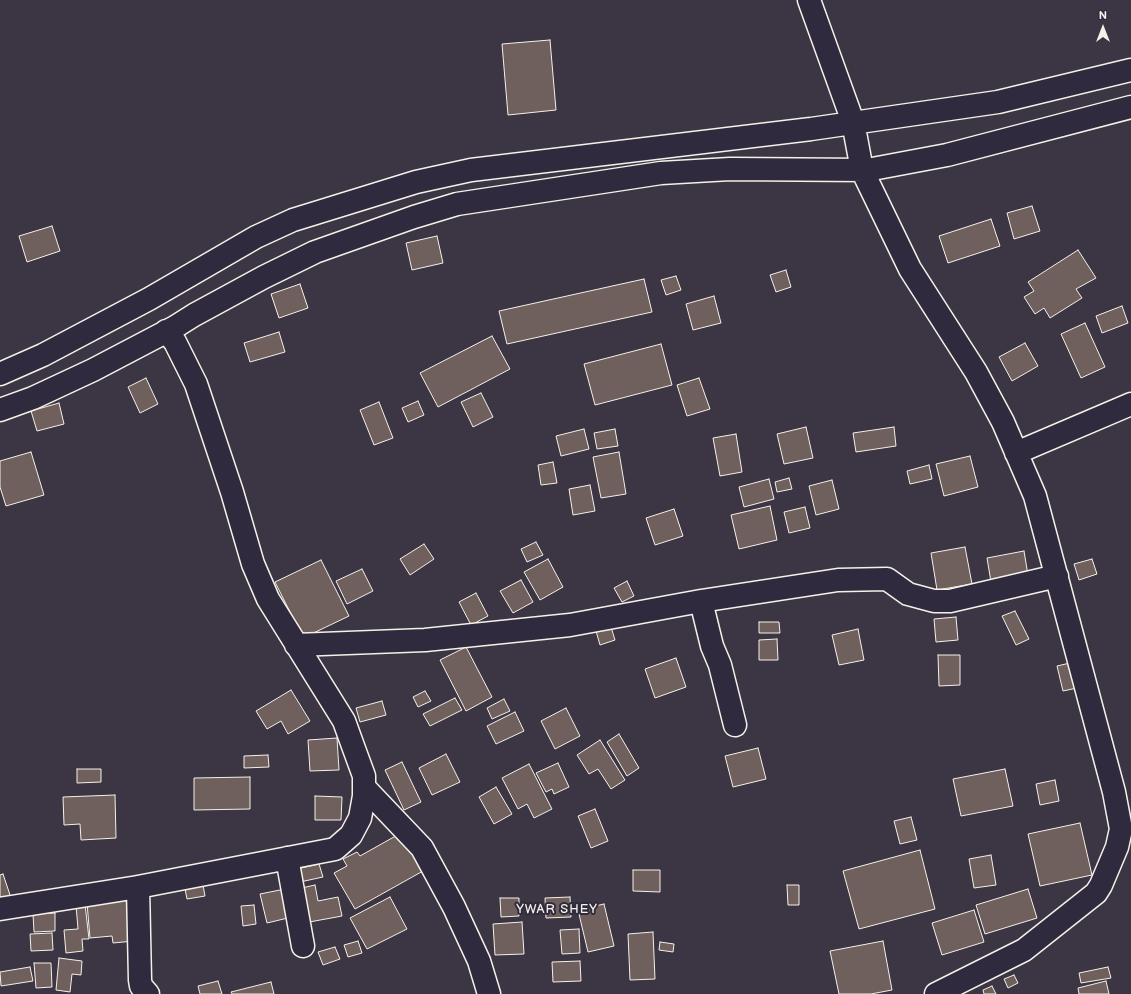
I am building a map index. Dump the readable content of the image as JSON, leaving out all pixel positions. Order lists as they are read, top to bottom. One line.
{"districts":["YWAR SHEY"],"north":"top"}
